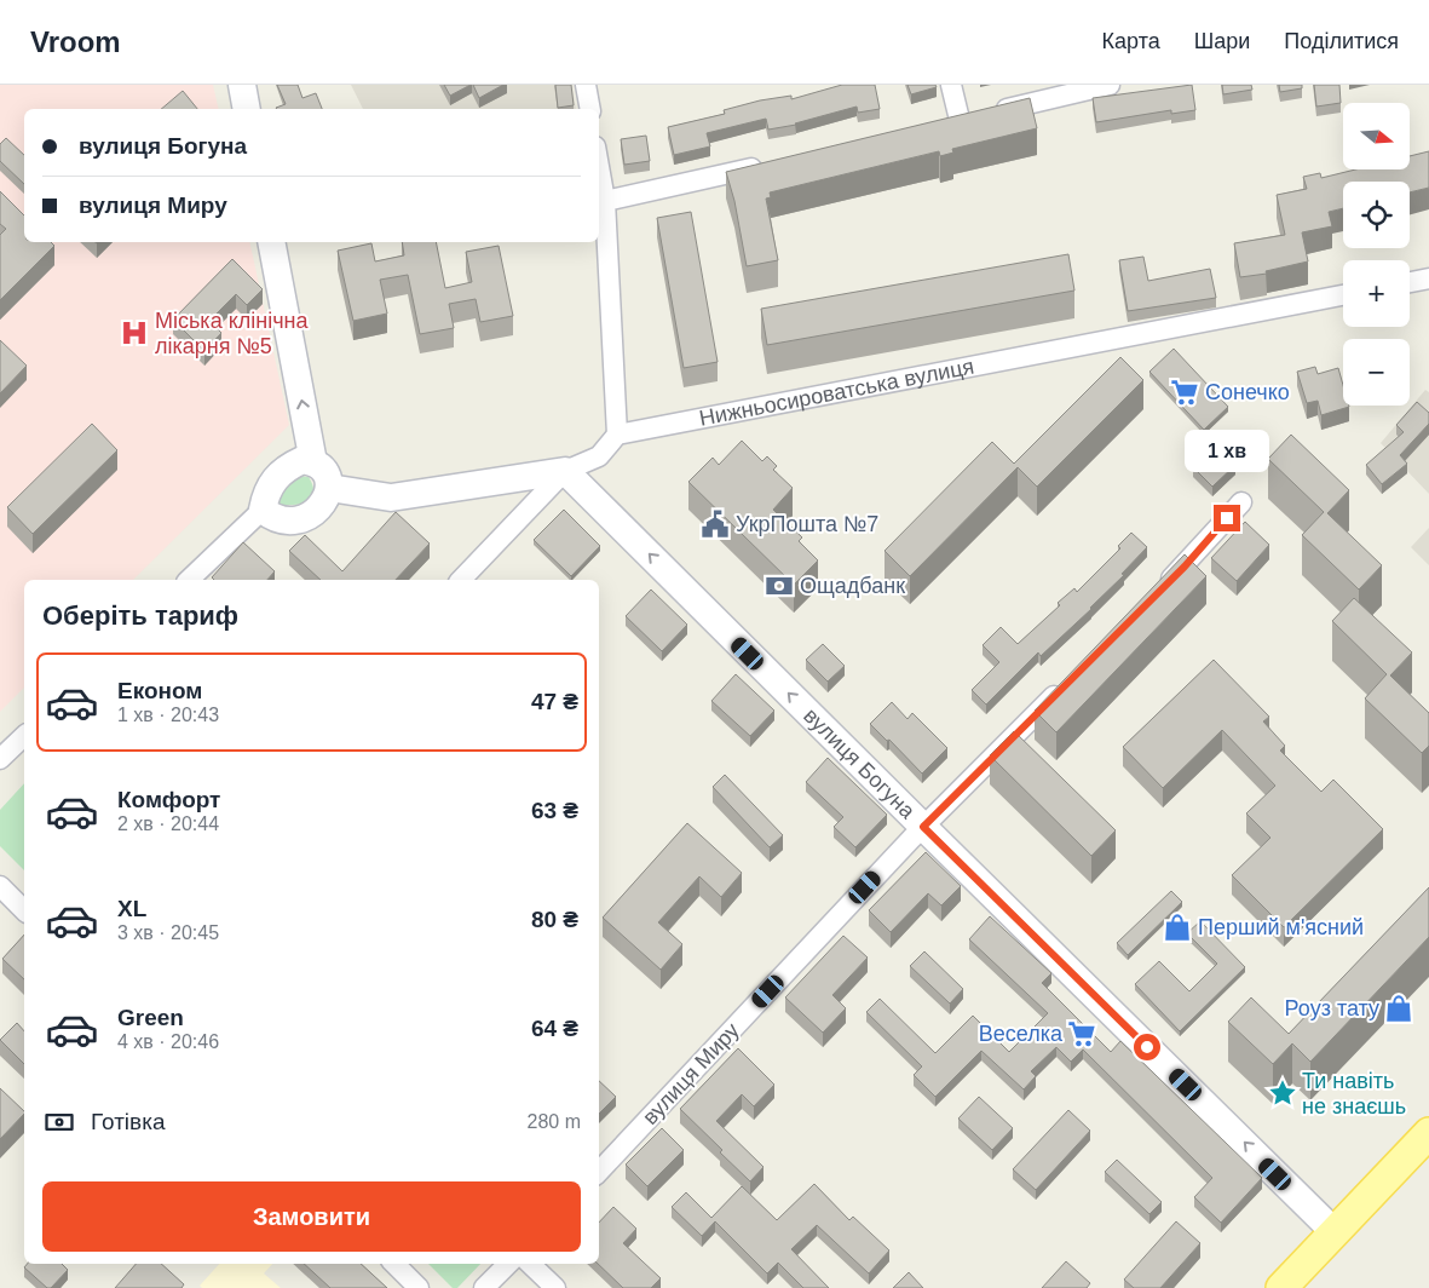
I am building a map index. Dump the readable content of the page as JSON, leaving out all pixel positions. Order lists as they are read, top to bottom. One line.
{"streets":{"main road":["вулиця Богуна"],"street":["Нижньосироватська вулиця","вулиця Миру"]},"crossings":[["вулиця Богуна","вулиця Миру"]],"one_way":["вулиця Богуна"],"places":{"hospital":["Міська клінічна лікарня №5"],"supermarket":["Сонечко","Веселка"],"public building":["УкрПошта №7"],"bank":["Ощадбанк"],"shop":["Перший м'ясний","Роуз тату"],"place":["Ти навіть не знаєшь"]},"north":"right","page":{"header":"Vroom","nav":["Карта","Шари","Поділитися"],"map_buttons":["+","−"],"banner":["вулиця Богуна","вулиця Миру"],"bubble":"1 хв","heading":"Оберіть тариф","list":[{"name":"Економ","note":"1 хв · 20:43","value":"47 ₴"},{"name":"Комфорт","note":"2 хв · 20:44","value":"63 ₴"},{"name":"XL","note":"3 хв · 20:45","value":"80 ₴"},{"name":"Green","note":"4 хв · 20:46","value":"64 ₴"}],"pay":["Готівка","280 m"],"buttons":"Замовити"}}
